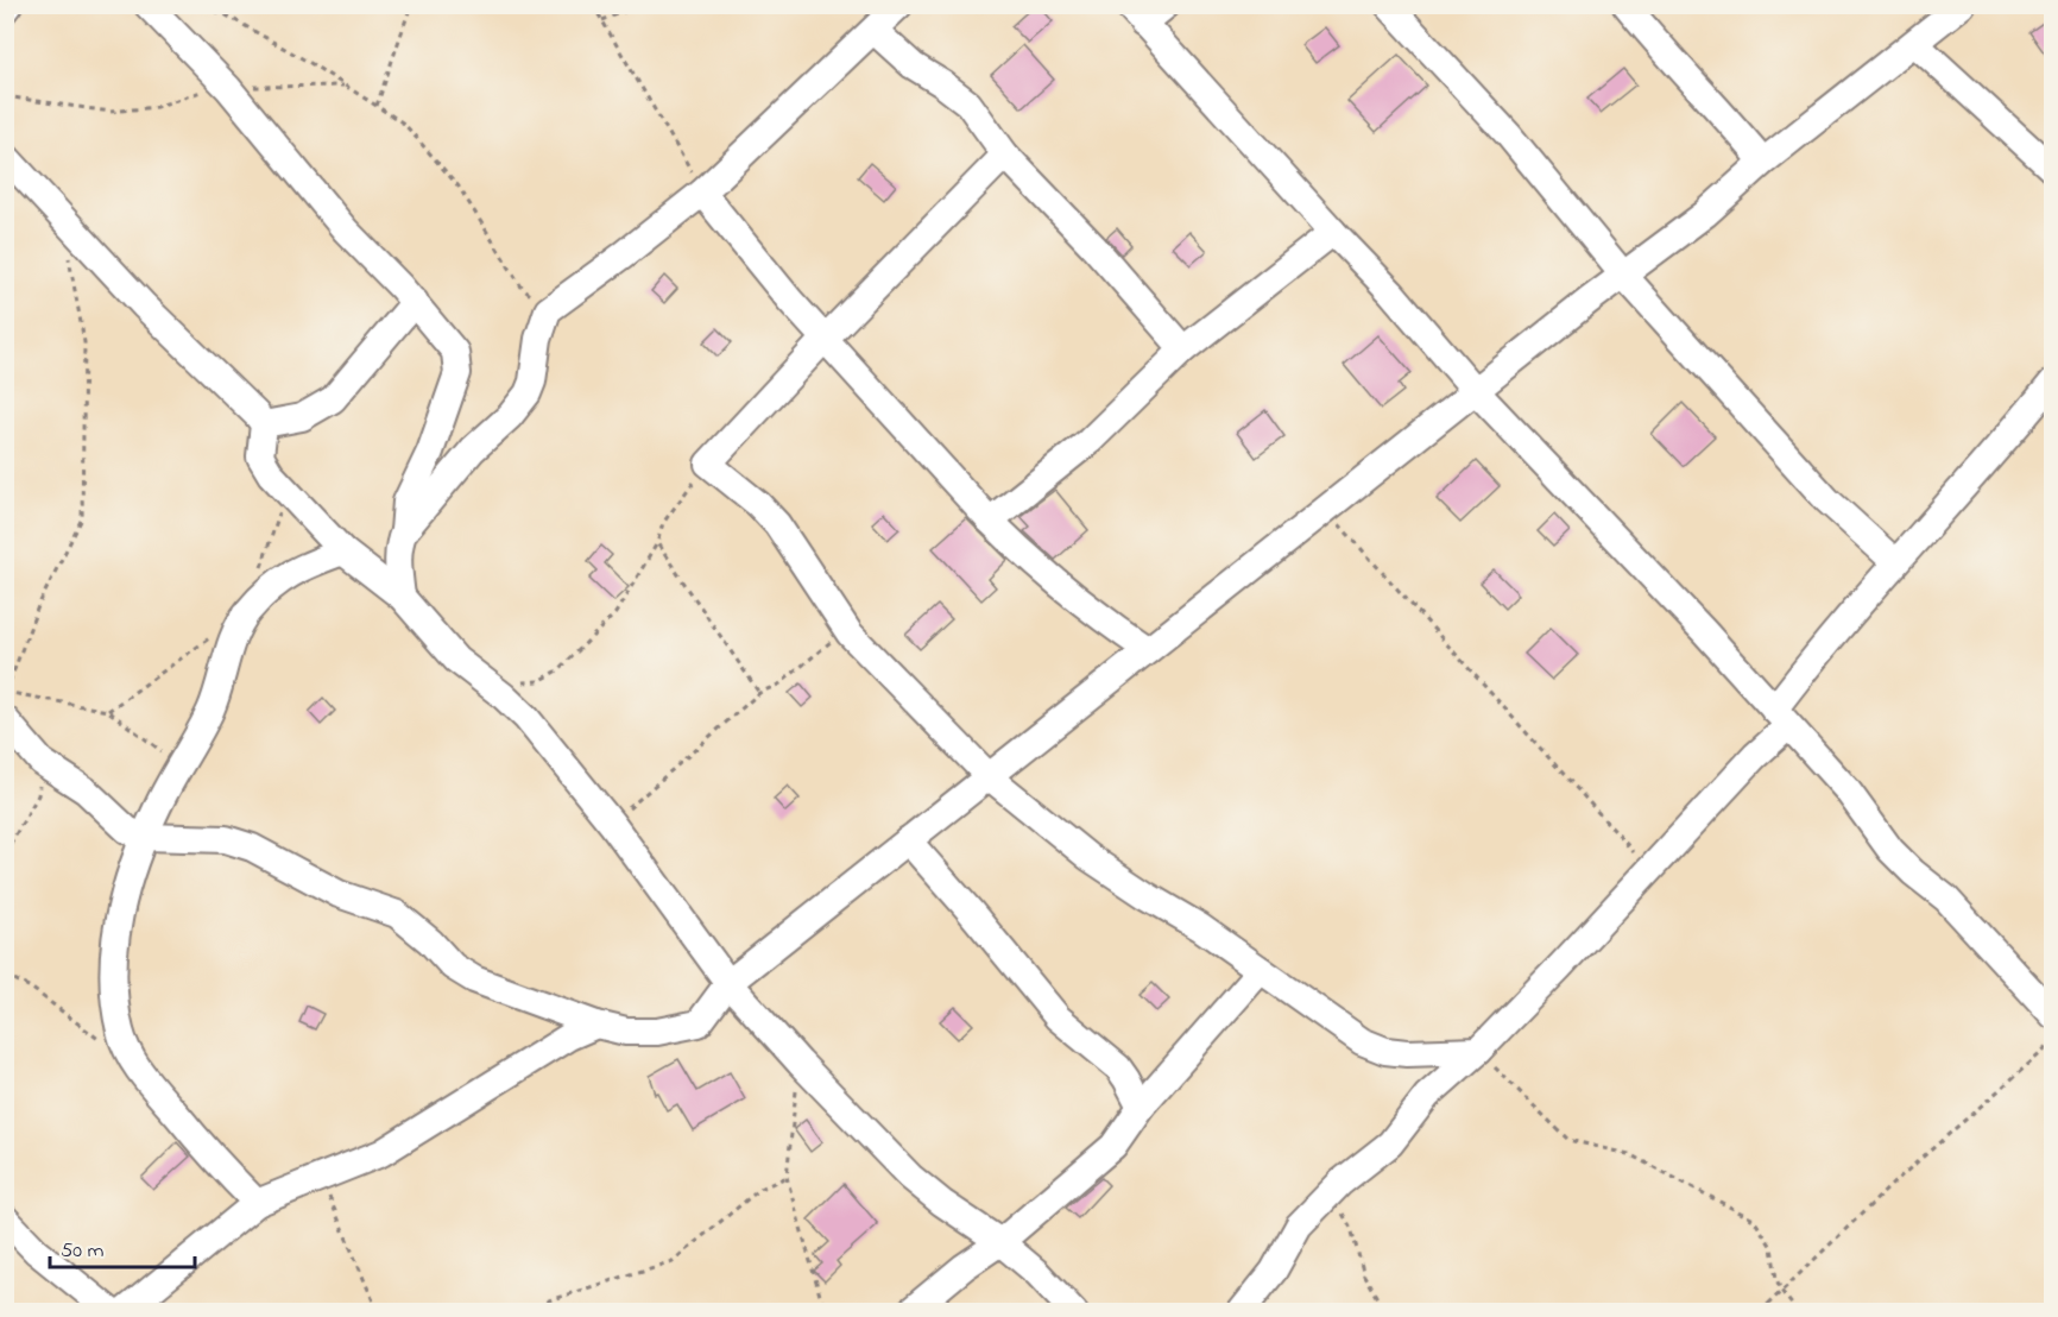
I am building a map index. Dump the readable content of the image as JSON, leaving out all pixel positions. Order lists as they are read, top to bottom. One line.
{"scale_bar":"50 m"}
